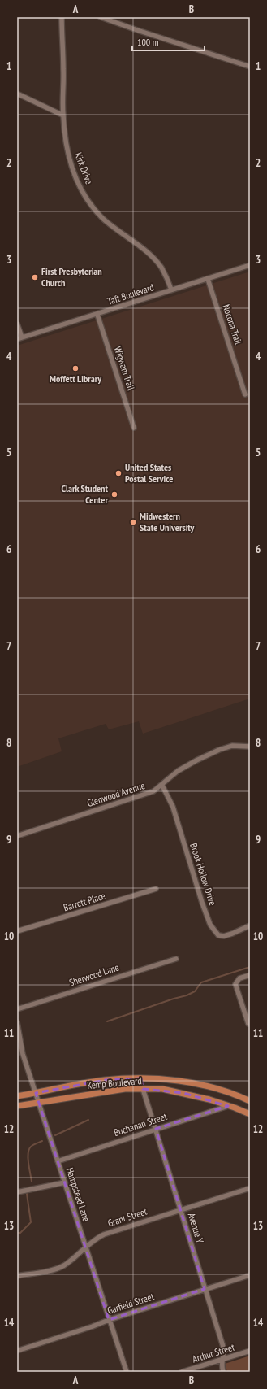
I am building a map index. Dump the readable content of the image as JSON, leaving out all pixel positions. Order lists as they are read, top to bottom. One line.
{"streets":{"main road":["Kemp Boulevard"],"street":["Kirk Drive","Taft Boulevard","Nocona Trail","Wigwam Trail","Glenwood Avenue","Brook Hollow Drive","Barrett Place","Sherwood Lane","Buchanan Street","Hampstead Lane","Grant Street","Avenue Y","Garfield Street","Arthur Street"]},"crossings":[["Kirk Drive","Taft Boulevard"],["Taft Boulevard","Nocona Trail"],["Taft Boulevard","Wigwam Trail"],["Glenwood Avenue","Brook Hollow Drive"],["Kemp Boulevard","Buchanan Street"],["Kemp Boulevard","Hampstead Lane"],["Kemp Boulevard","Avenue Y"],["Buchanan Street","Hampstead Lane"],["Buchanan Street","Avenue Y"],["Hampstead Lane","Grant Street"],["Hampstead Lane","Garfield Street"],["Grant Street","Avenue Y"],["Avenue Y","Garfield Street"],["Avenue Y","Arthur Street"]],"places":["First Presbyterian Church","Moffett Library","United States Postal Service","Clark Student Center","Midwestern State University"],"scale_bar":"100 m","grid":{"columns":["A","B"],"rows":["1","2","3","4","5","6","7","8","9","10","11","12","13","14"]}}
